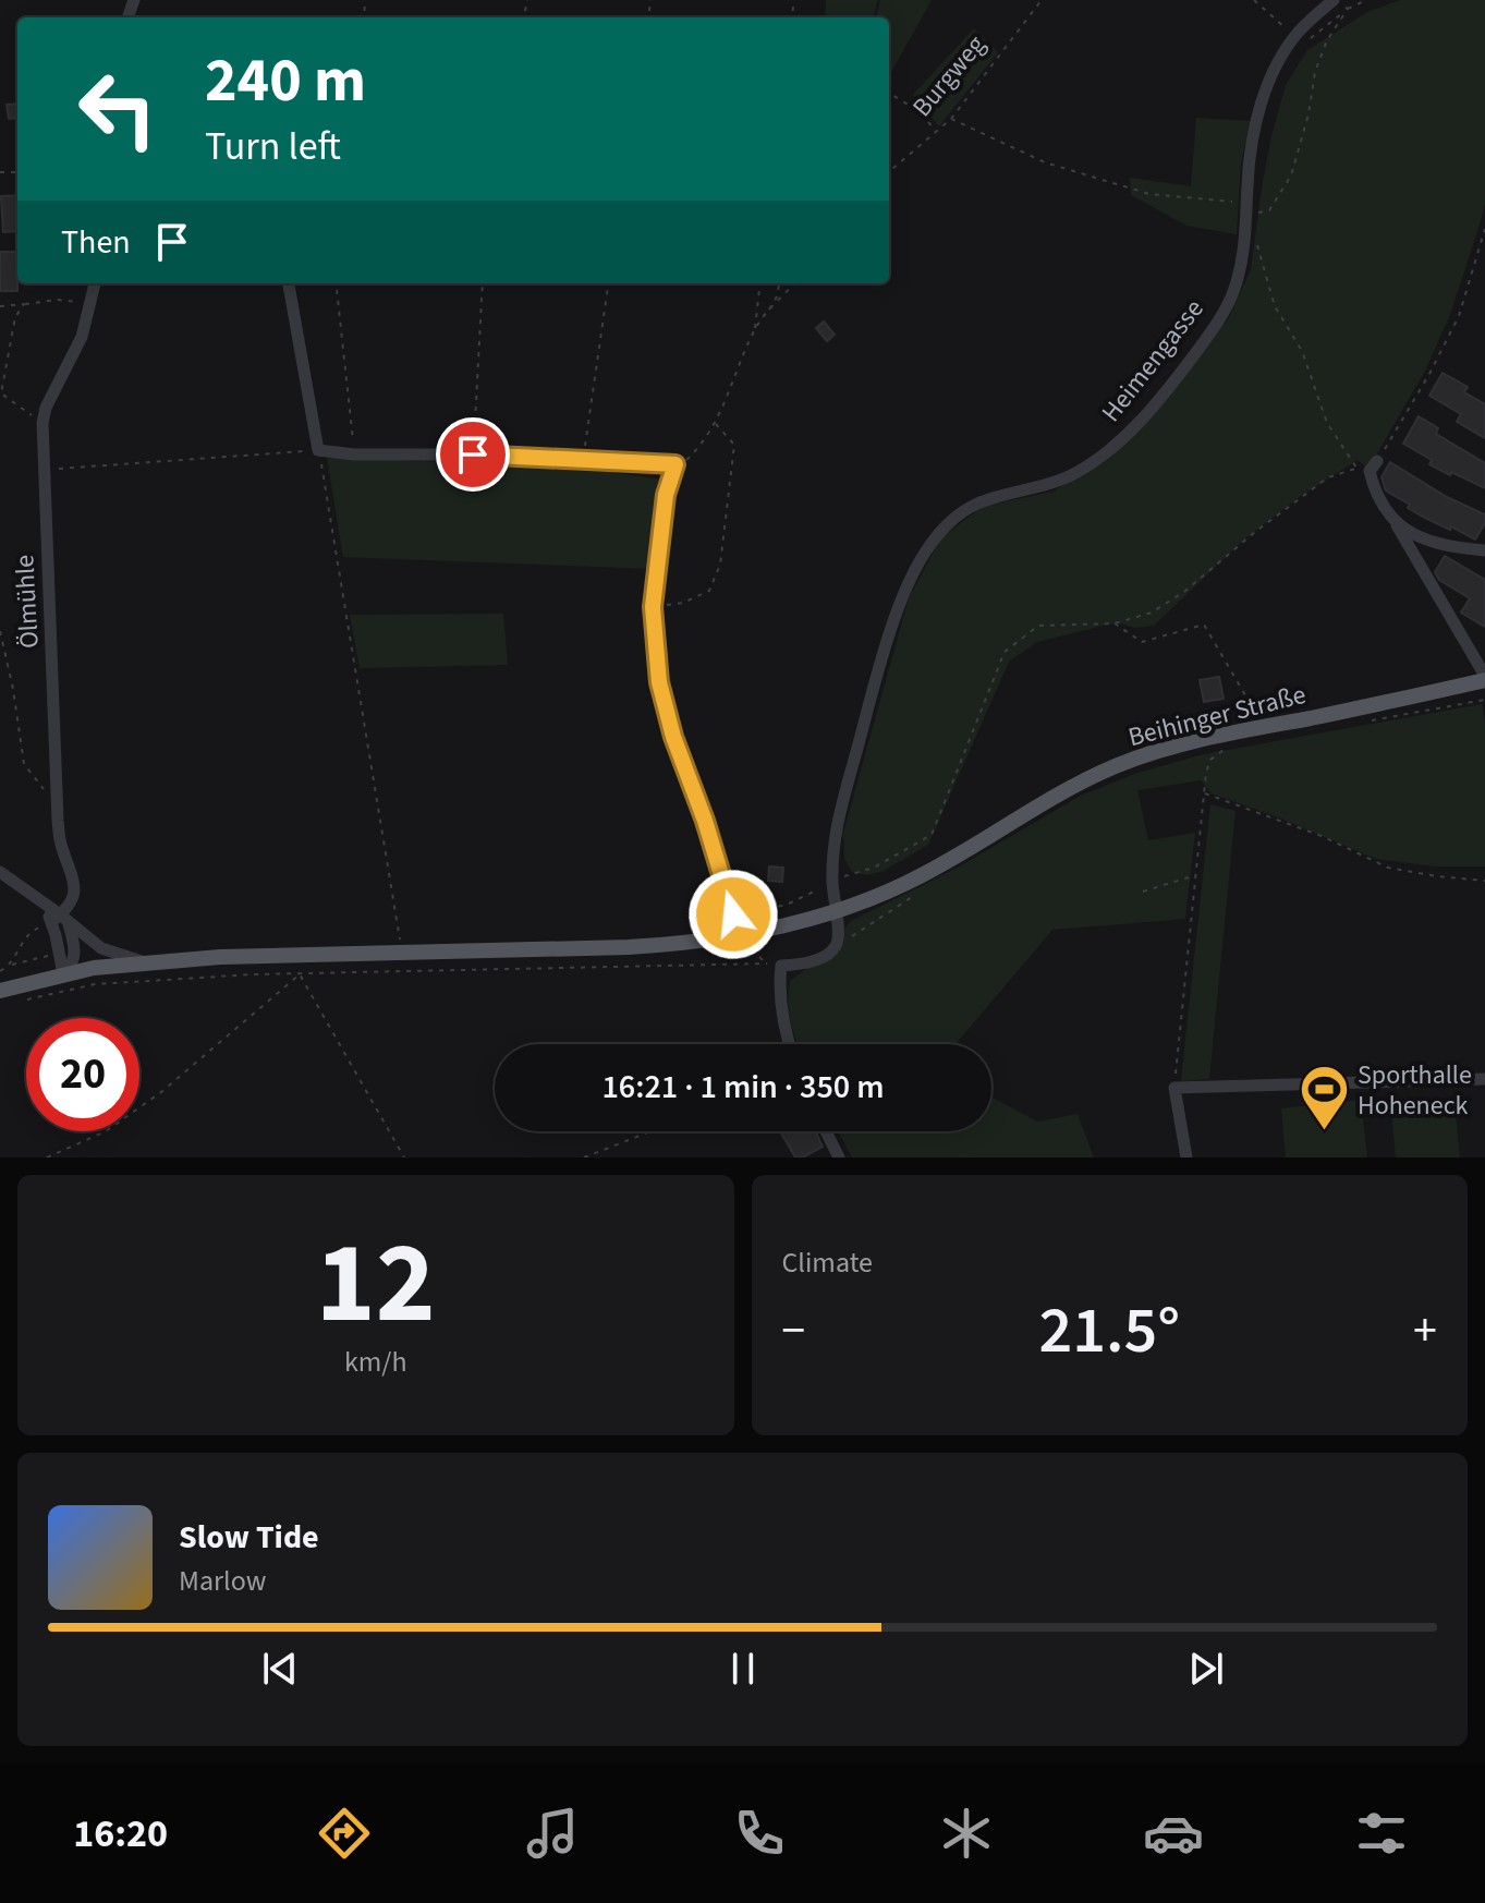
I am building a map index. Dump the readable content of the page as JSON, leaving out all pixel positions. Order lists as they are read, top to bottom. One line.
{"streets":{"main road":["Beihinger Straße"],"street":["Heimengasse","Ölmühle"],"path":["Burgweg"]},"crossings":[["Heimengasse","Beihinger Straße"]],"places":{"sports":["Sporthalle Hoheneck"]},"page":{"turn":["240 m","Turn left"],"then":"Then","limit":"20","trip":"16:21 · 1 min · 350 m","tile":[["12","km/h"],"Climate"],"heat":["−","21.5°","+"],"song":["Slow Tide","Marlow"],"tabs":"16:20"}}
